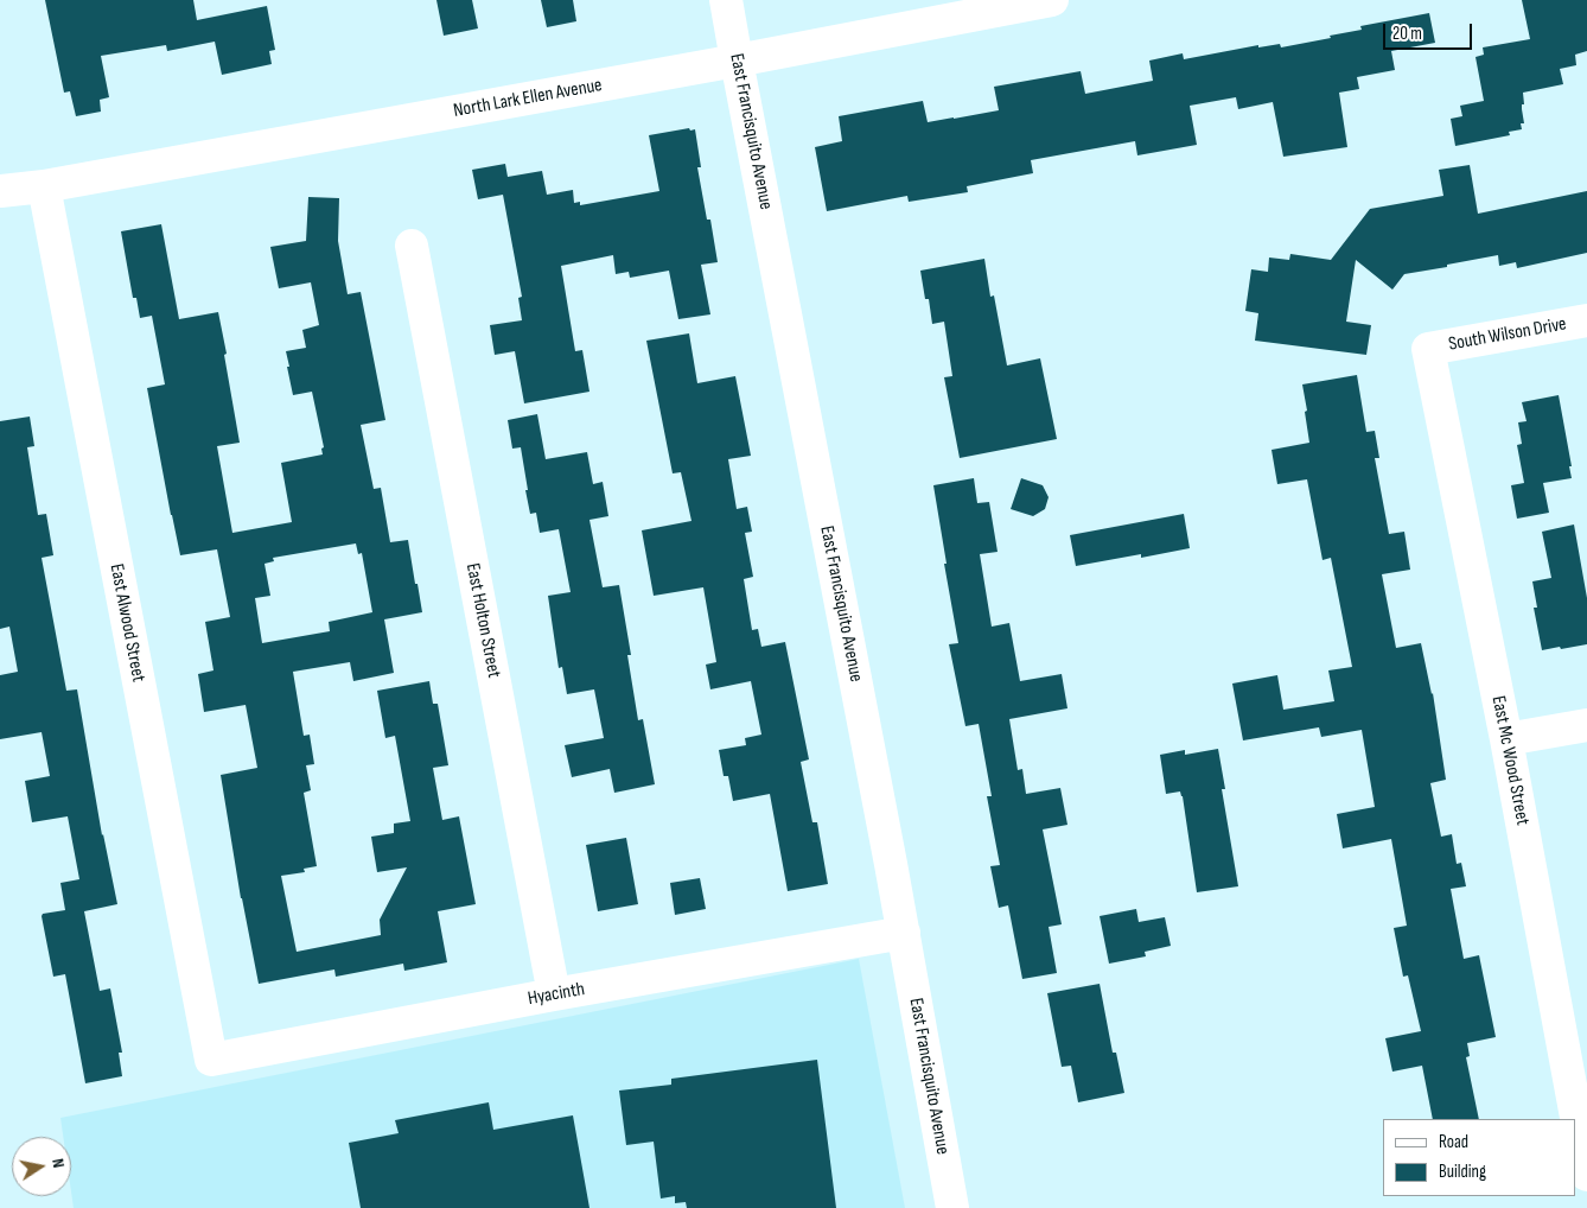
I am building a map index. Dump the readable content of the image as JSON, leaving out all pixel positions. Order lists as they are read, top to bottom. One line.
{"streets":{"street":["North Lark Ellen Avenue","East Francisquito Avenue","South Wilson Drive","East Holton Street","East Alwood Street","East Mc Wood Street","Hyacinth"]},"crossings":[["North Lark Ellen Avenue","East Francisquito Avenue"],["North Lark Ellen Avenue","East Alwood Street"],["East Francisquito Avenue","Hyacinth"],["South Wilson Drive","East Mc Wood Street"],["East Holton Street","Hyacinth"],["East Alwood Street","Hyacinth"]],"legend":["Road","Building"],"scale_bar":"20 m","north":"right"}
